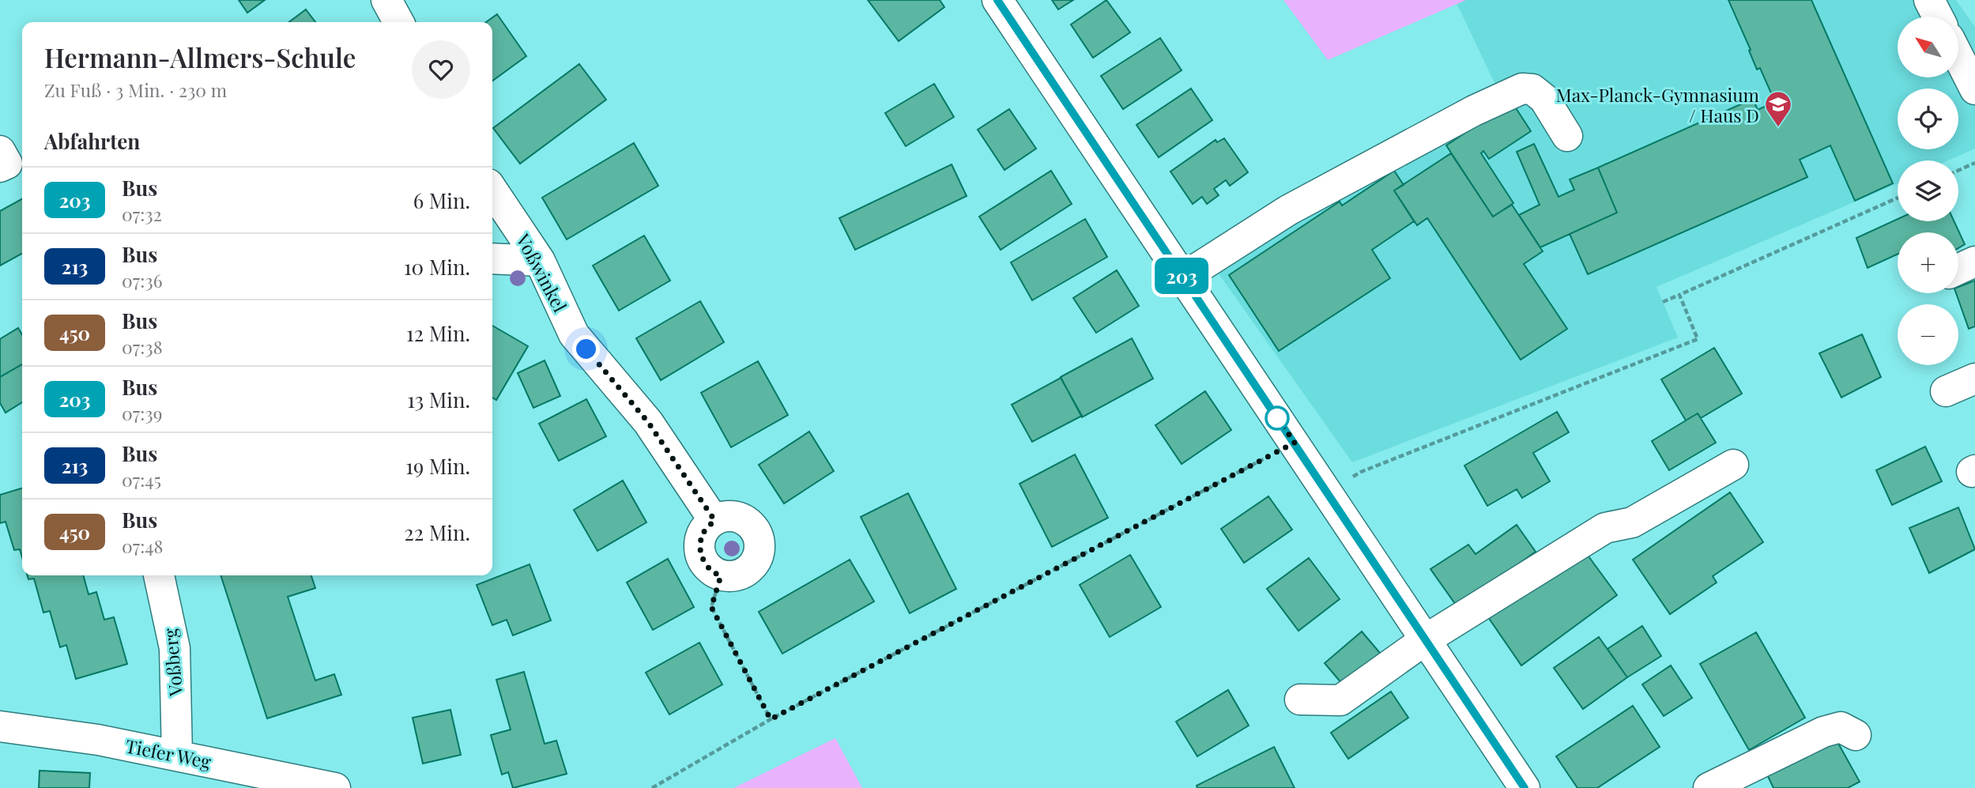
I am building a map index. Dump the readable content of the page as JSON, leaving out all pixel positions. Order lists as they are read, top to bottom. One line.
{"streets":{"street":["Voßwinkel","Voßberg","Tiefer Weg"]},"crossings":[["Voßberg","Tiefer Weg"]],"places":{"school or university":["Max-Planck-Gymnasium / Haus D"]},"lines":["bus line 203"],"north":"top left","page":{"on_map":"203","map_buttons":["+","−"],"heading":[["Hermann-Allmers-Schule","Zu Fuß · 3 Min. · 230 m"],"Abfahrten"],"list":[{"mark":"203","name":"Bus","note":"07:32","value":"6 Min."},{"mark":"213","name":"Bus","note":"07:36","value":"10 Min."},{"mark":"450","name":"Bus","note":"07:38","value":"12 Min."},{"mark":"203","name":"Bus","note":"07:39","value":"13 Min."},{"mark":"213","name":"Bus","note":"07:45","value":"19 Min."},{"mark":"450","name":"Bus","note":"07:48","value":"22 Min."}]}}
